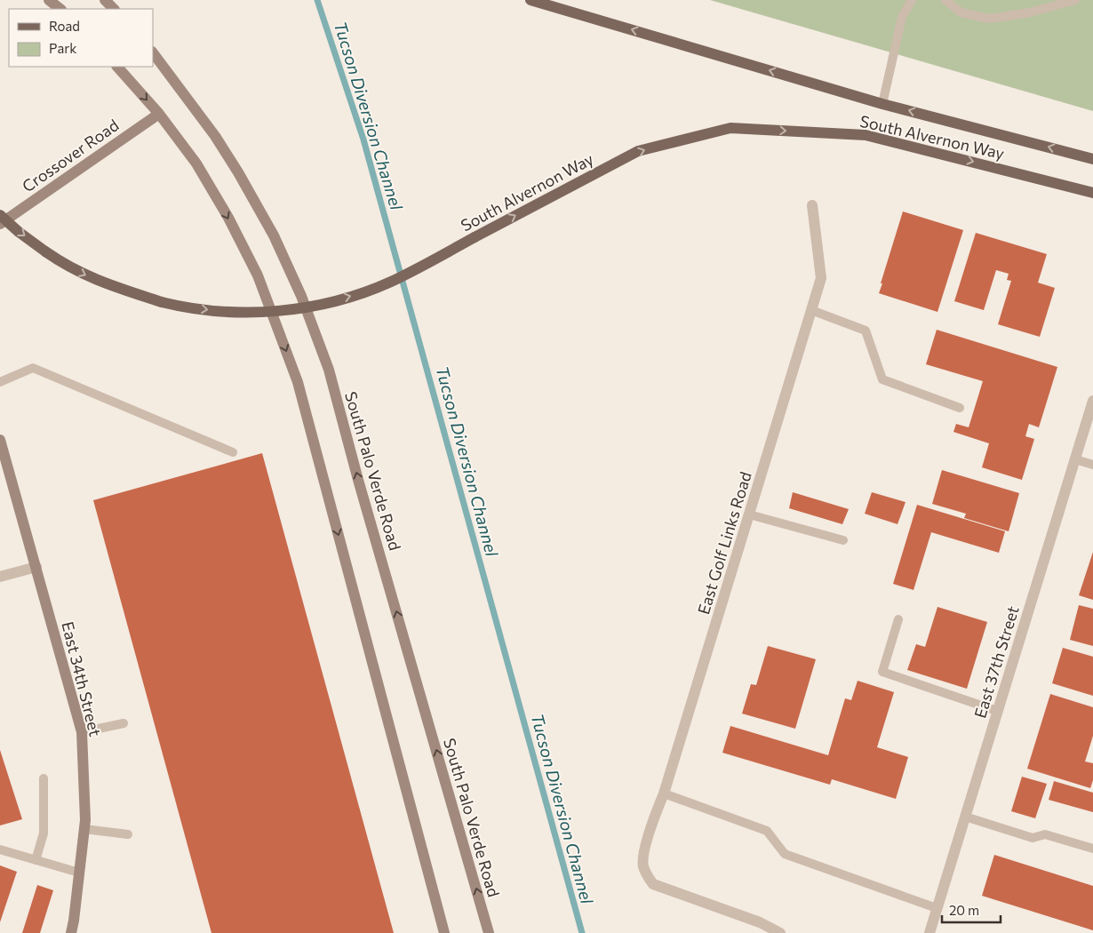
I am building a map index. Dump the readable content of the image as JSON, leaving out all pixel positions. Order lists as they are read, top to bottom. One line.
{"streets":{"main road":["South Alvernon Way","Crossover Road","South Palo Verde Road","East 34th Street"],"street":["East Golf Links Road","East 37th Street"]},"water":["Tucson Diversion Channel"],"legend":["Road","Park"],"scale_bar":"20 m"}
